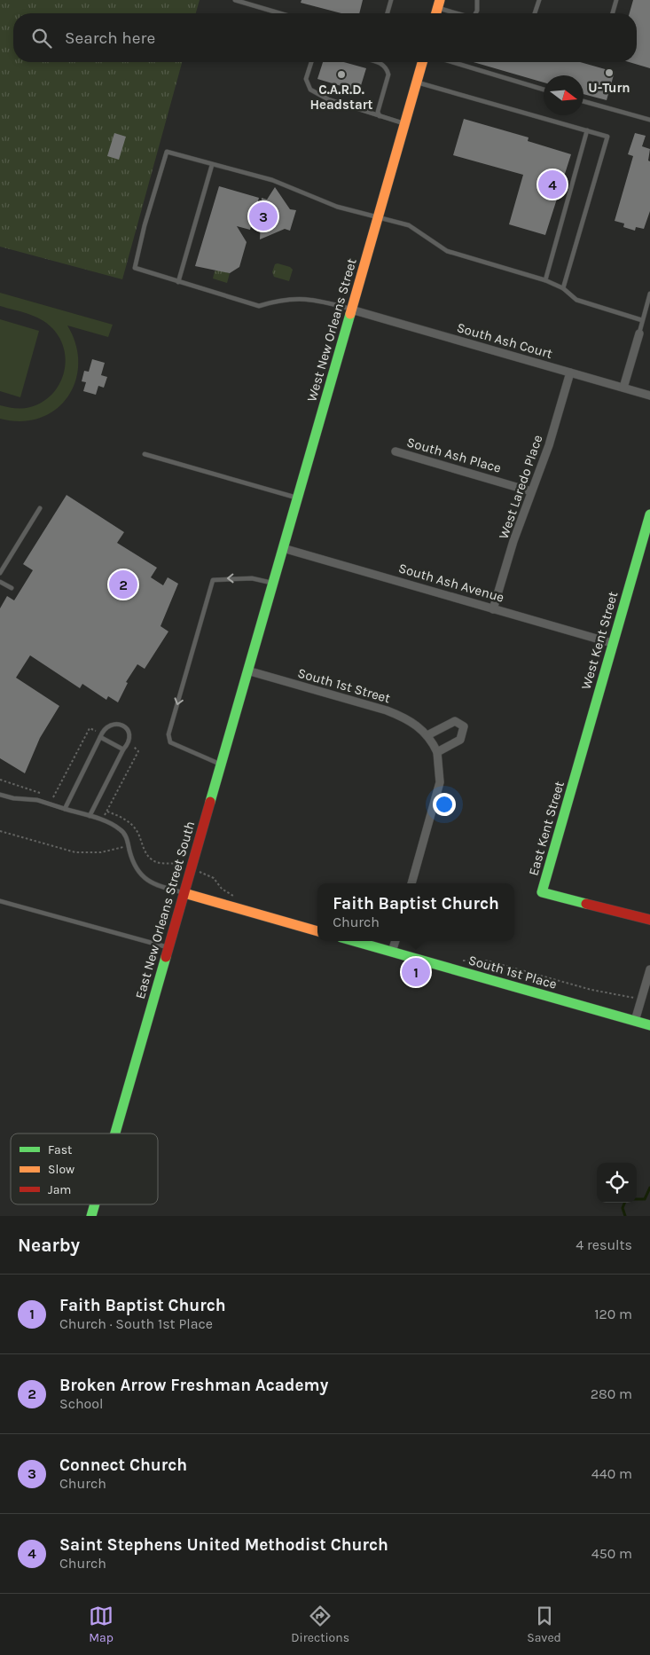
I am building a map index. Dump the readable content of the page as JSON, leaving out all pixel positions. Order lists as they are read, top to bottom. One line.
{"streets":{"main road":["West New Orleans Street","West Kent Street","East Kent Street","East New Orleans Street South","South 1st Place"],"street":["South Ash Court","South Ash Place","West Laredo Place","South Ash Avenue","South 1st Street"]},"crossings":[["West New Orleans Street","South Ash Court"],["West New Orleans Street","South Ash Avenue"],["West New Orleans Street","East New Orleans Street South"],["South Ash Court","West Laredo Place"],["South Ash Place","West Laredo Place"],["West Laredo Place","South Ash Avenue"],["South Ash Avenue","West Kent Street"],["West Kent Street","East Kent Street"],["South 1st Street","East New Orleans Street South"]],"places":["U-Turn","C.A.R.D. Headstart"],"legend":["Fast","Slow","Jam"],"north":"right","page":{"search":"Search here","pins":["4","3","2","1"],"popup":["Faith Baptist Church","Church"],"heading":["Nearby","4 results"],"list":[{"mark":"1","name":"Faith Baptist Church","note":"Church · South 1st Place","value":"120 m"},{"mark":"2","name":"Broken Arrow Freshman Academy","note":"School","value":"280 m"},{"mark":"3","name":"Connect Church","note":"Church","value":"440 m"},{"mark":"4","name":"Saint Stephens United Methodist Church","note":"Church","value":"450 m"}],"nav":["Map","Directions","Saved"]}}
